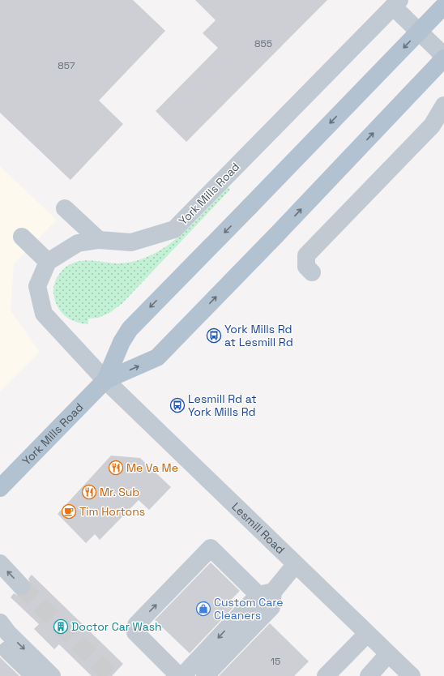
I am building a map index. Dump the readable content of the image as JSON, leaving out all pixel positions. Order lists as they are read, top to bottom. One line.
{"streets":{"main road":["York Mills Road"],"street":["Lesmill Road"]},"crossings":[["York Mills Road","Lesmill Road"]],"places":{"bus stop":["York Mills Rd at Lesmill Rd","Lesmill Rd at York Mills Rd"],"restaurant":["Me Va Me","Mr. Sub"],"cafe":["Tim Hortons"],"shop":["Custom Care Cleaners"],"building":["Doctor Car Wash"]},"house_numbers":["855","857","15"]}
